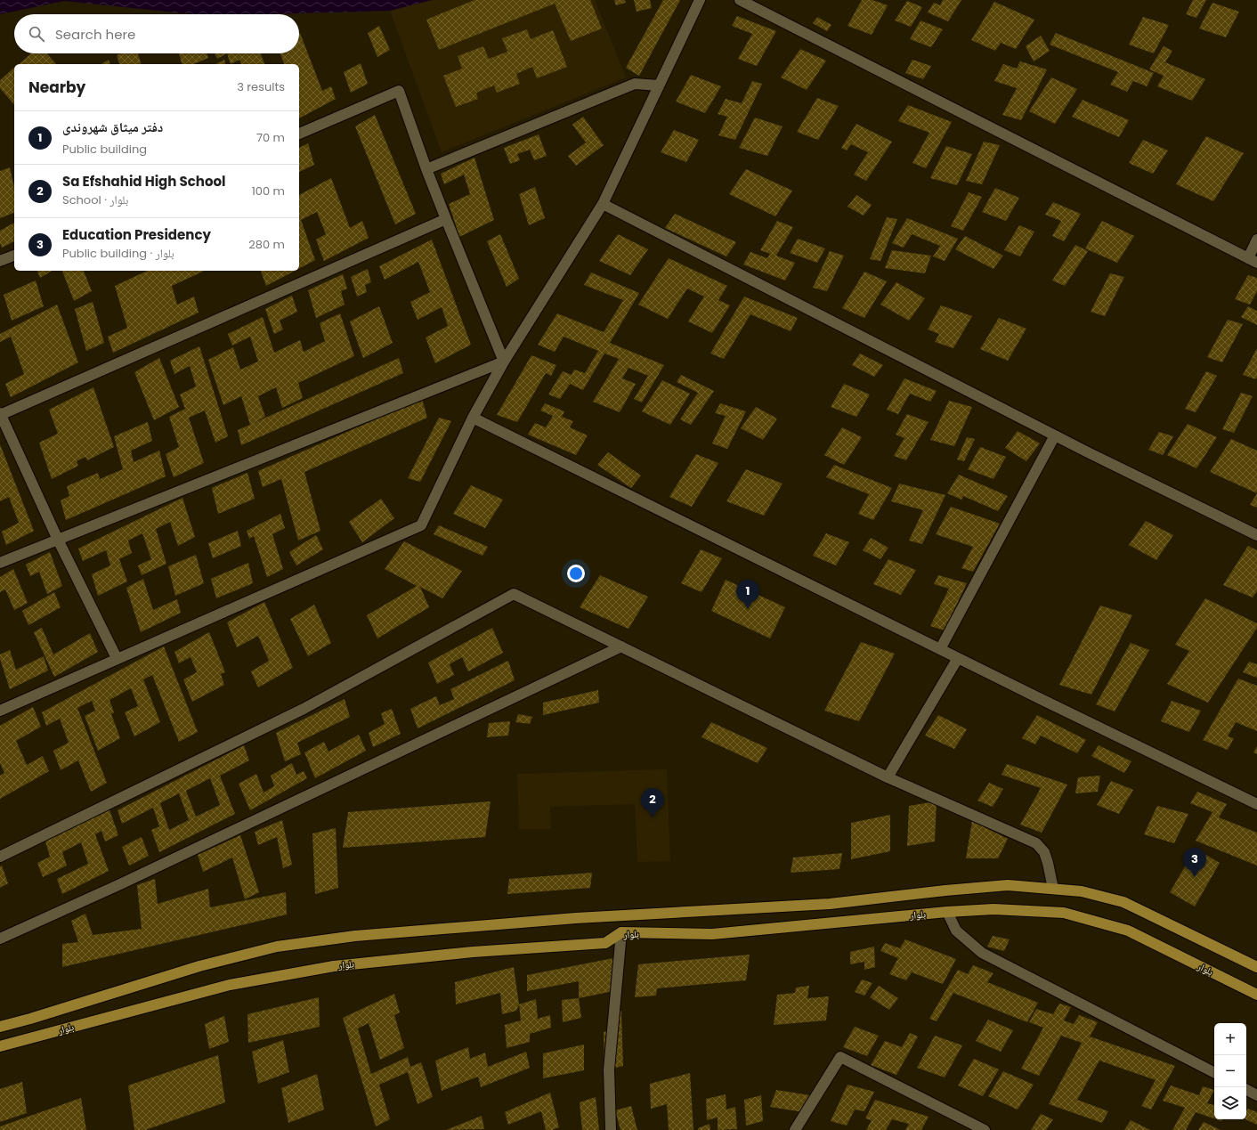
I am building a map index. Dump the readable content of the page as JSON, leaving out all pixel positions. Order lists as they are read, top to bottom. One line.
{"streets":{"main road":["بلوار"]},"page":{"search":"Search here","heading":["Nearby","3 results"],"list":[{"mark":"1","name":"دفتر میثاق شهروندی","note":"Public building","value":"70 m"},{"mark":"2","name":"Sa Efshahid High School","note":"School · بلوار","value":"100 m"},{"mark":"3","name":"Education Presidency","note":"Public building · بلوار","value":"280 m"}],"pins":["1","2","3"],"map_buttons":["+","−"]}}
